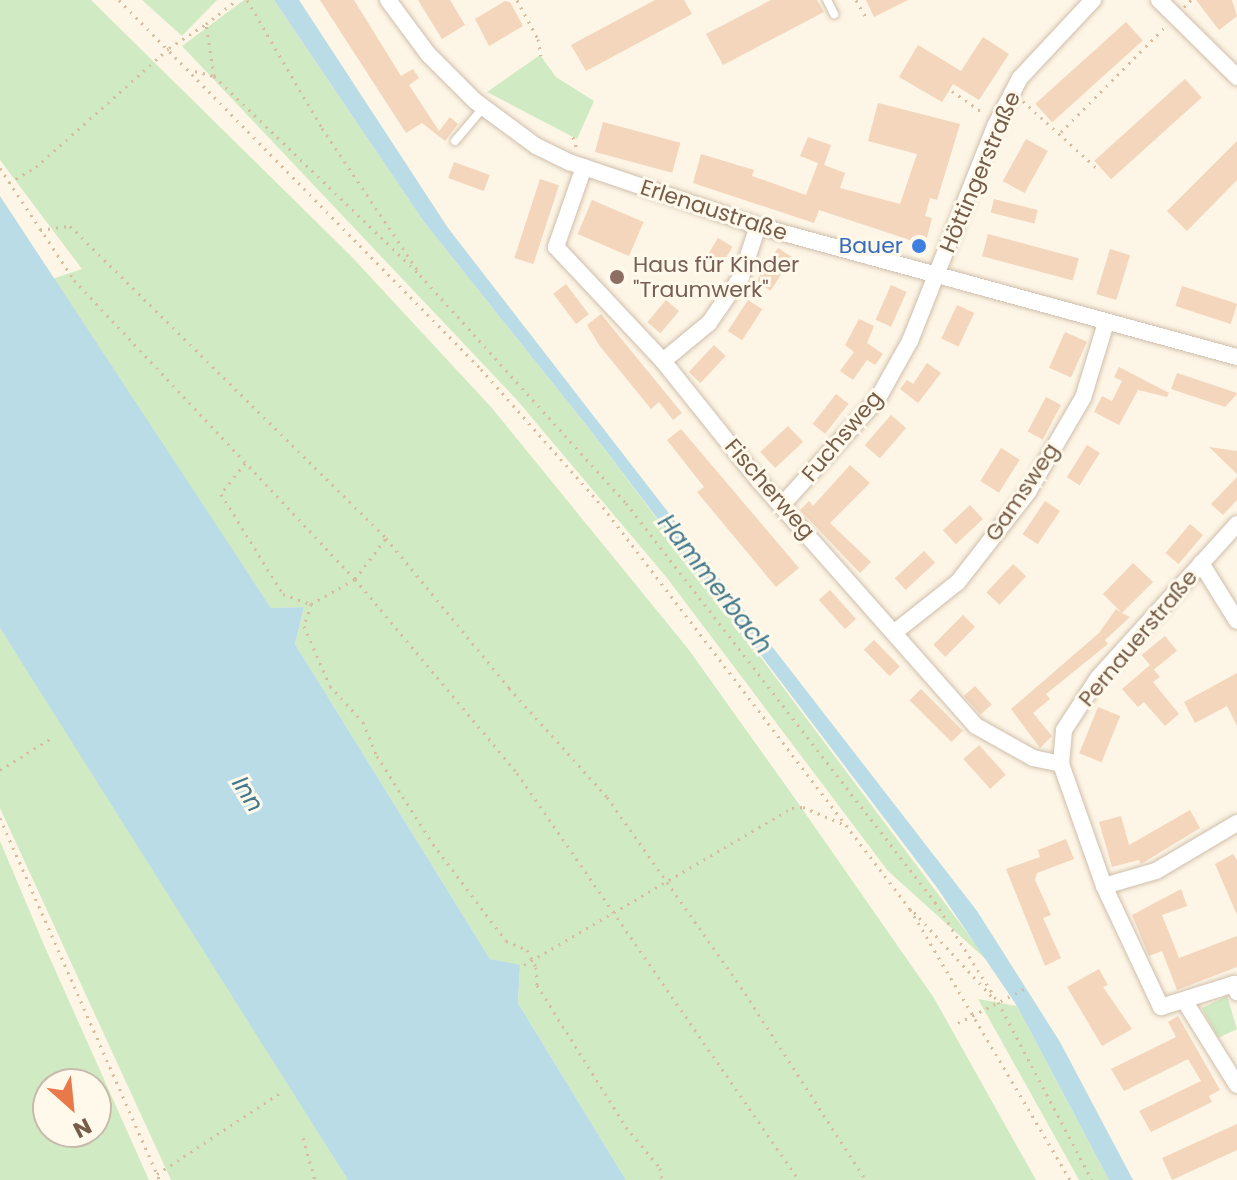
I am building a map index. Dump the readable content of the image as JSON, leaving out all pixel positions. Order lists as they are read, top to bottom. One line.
{"streets":{"street":["Höttingerstraße","Erlenaustraße","Fuchsweg","Fischerweg","Gamsweg","Pernauerstraße"]},"crossings":[["Höttingerstraße","Erlenaustraße"],["Höttingerstraße","Fuchsweg"],["Erlenaustraße","Fuchsweg"],["Erlenaustraße","Fischerweg"],["Erlenaustraße","Gamsweg"],["Fuchsweg","Fischerweg"],["Fischerweg","Gamsweg"],["Fischerweg","Pernauerstraße"]],"water":["Hammerbach","Inn"],"places":["Bauer","Haus für Kinder \"Traumwerk\""],"north":"bottom right"}
